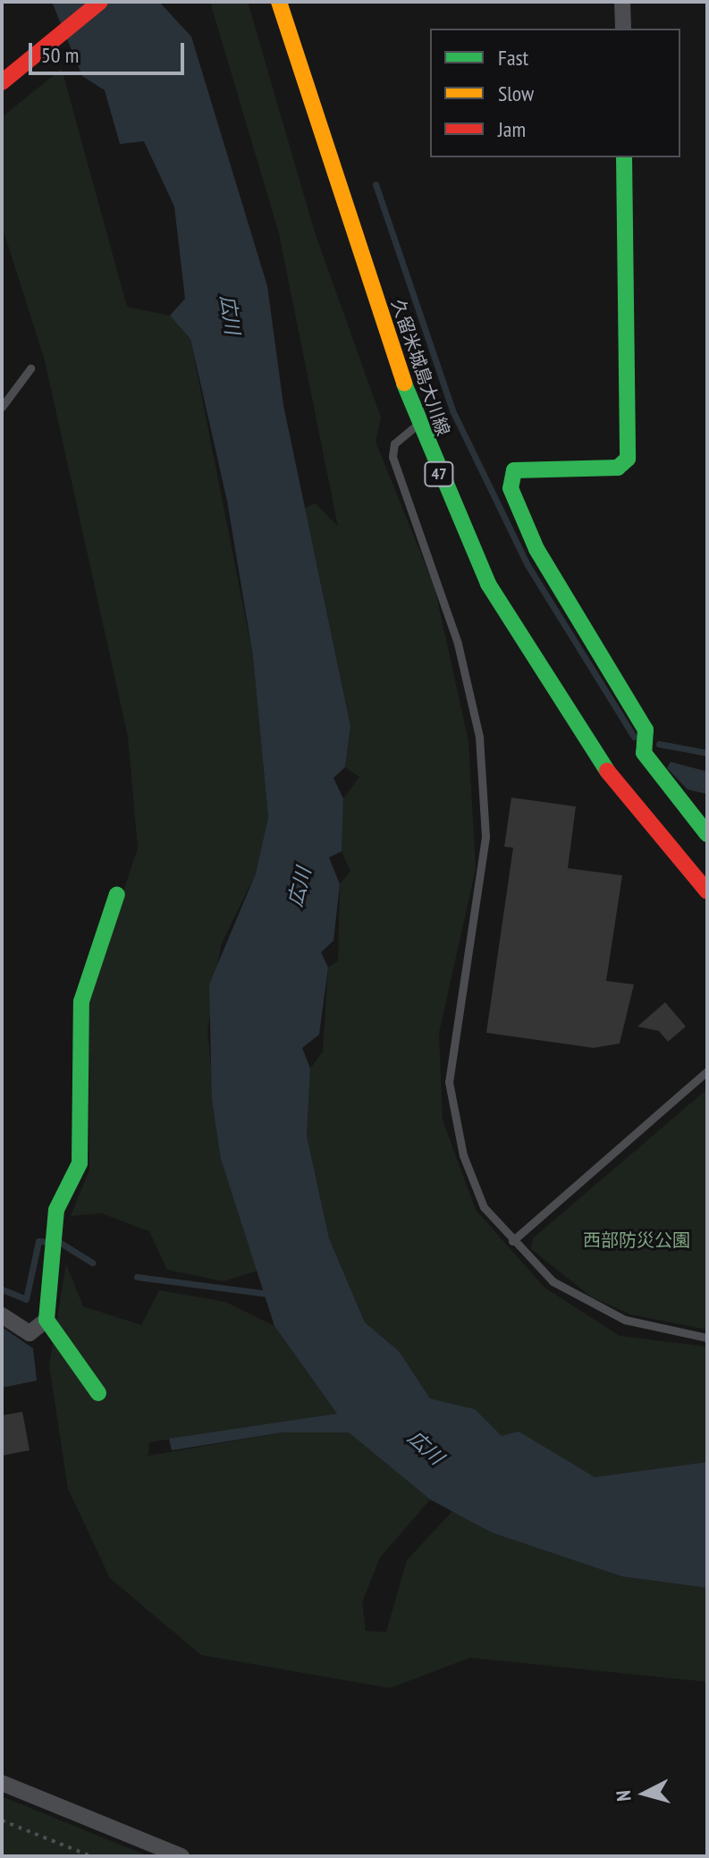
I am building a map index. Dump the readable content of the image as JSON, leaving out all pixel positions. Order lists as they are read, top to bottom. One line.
{"streets":{"street":["久留米城島大川線","47"]},"water":["広川"],"parks":["西部防災公園"],"legend":["Fast","Slow","Jam"],"scale_bar":"50 m","north":"left"}
